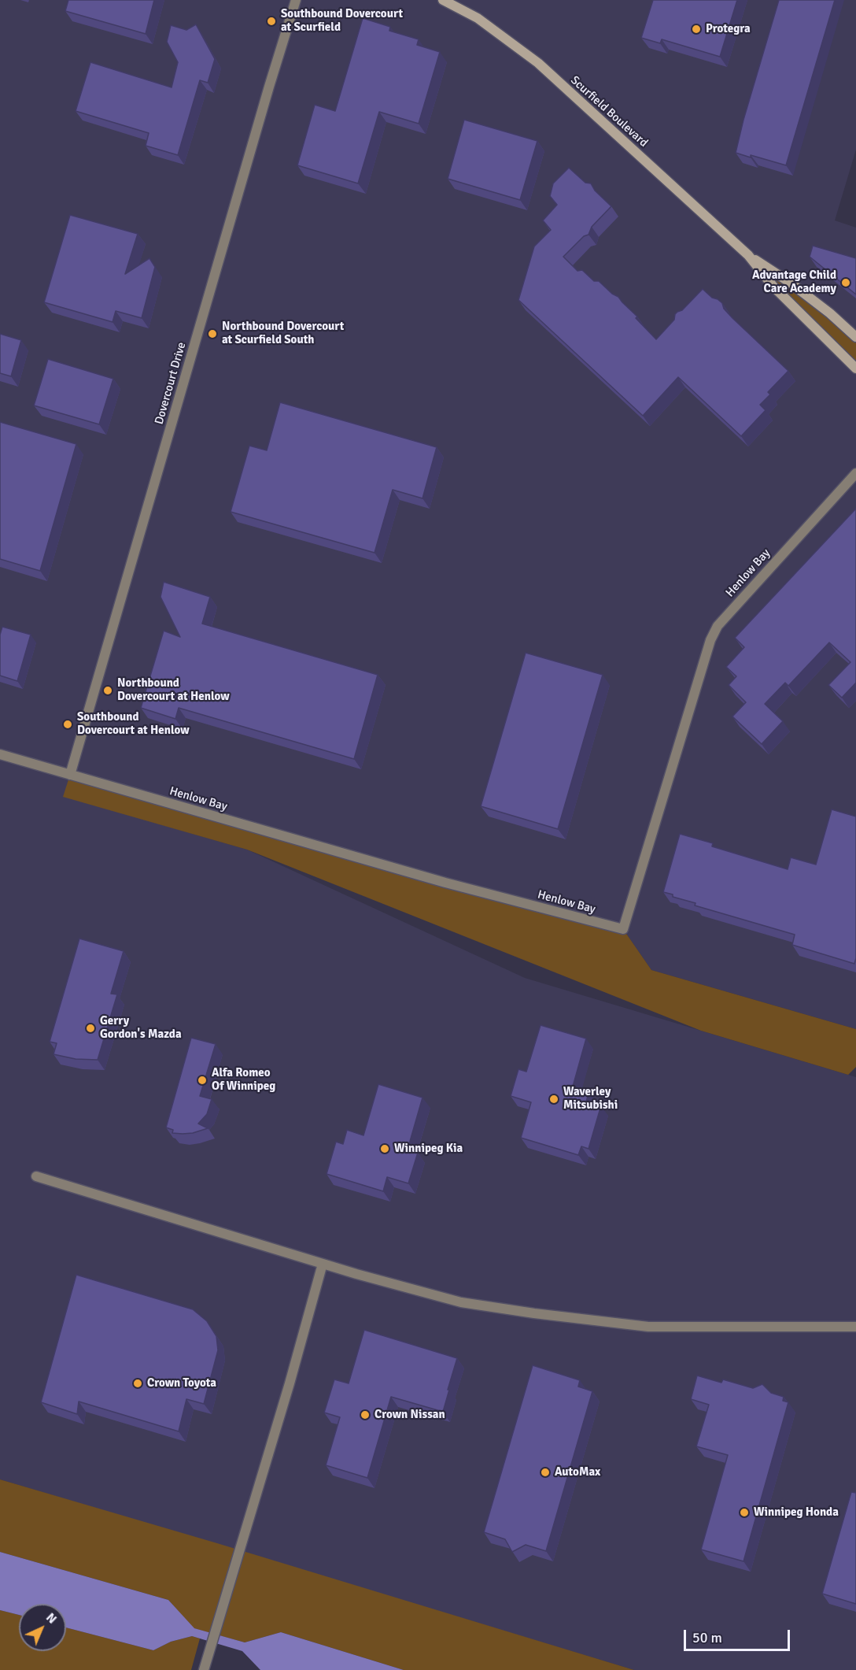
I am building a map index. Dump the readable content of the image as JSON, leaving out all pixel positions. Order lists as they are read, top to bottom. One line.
{"streets":{"street":["Scurfield Boulevard","Dovercourt Drive","Henlow Bay"]},"crossings":[["Dovercourt Drive","Henlow Bay"]],"places":["Southbound Dovercourt at Scurfield","Protegra","Advantage Child Care Academy","Northbound Dovercourt at Scurfield South","Northbound Dovercourt at Henlow","Southbound Dovercourt at Henlow","Gerry Gordon's Mazda","Alfa Romeo Of Winnipeg","Waverley Mitsubishi","Winnipeg Kia","Crown Toyota","Crown Nissan","AutoMax","Winnipeg Honda"],"scale_bar":"50 m","north":"top right"}
